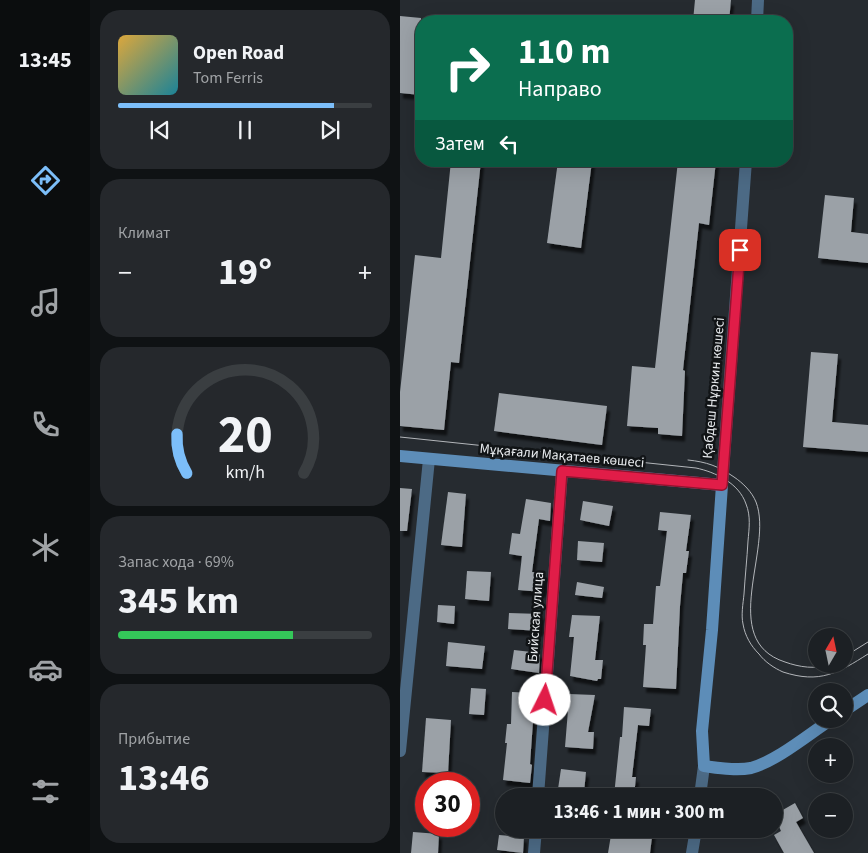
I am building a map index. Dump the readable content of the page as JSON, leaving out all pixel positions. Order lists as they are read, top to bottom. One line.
{"streets":{"main road":["Қабдеш Нұркин көшесі","Мұқағали Мақатаев көшесі"],"street":["Бийская улица"]},"crossings":[["Қабдеш Нұркин көшесі","Мұқағали Мақатаев көшесі"],["Мұқағали Мақатаев көшесі","Бийская улица"]],"north":"top","page":{"tabs":"13:45","turn":["110 m","Направо"],"song":["Open Road","Tom Ferris"],"then":"Затем","tile":["Климат",["Запас хода · 69%","345 km"],["Прибытие","13:46"]],"heat":["−","19°","+"],"map_buttons":["+","−"],"limit":"30","trip":"13:46 · 1 мин · 300 m","gauge":["20","km/h"]}}
